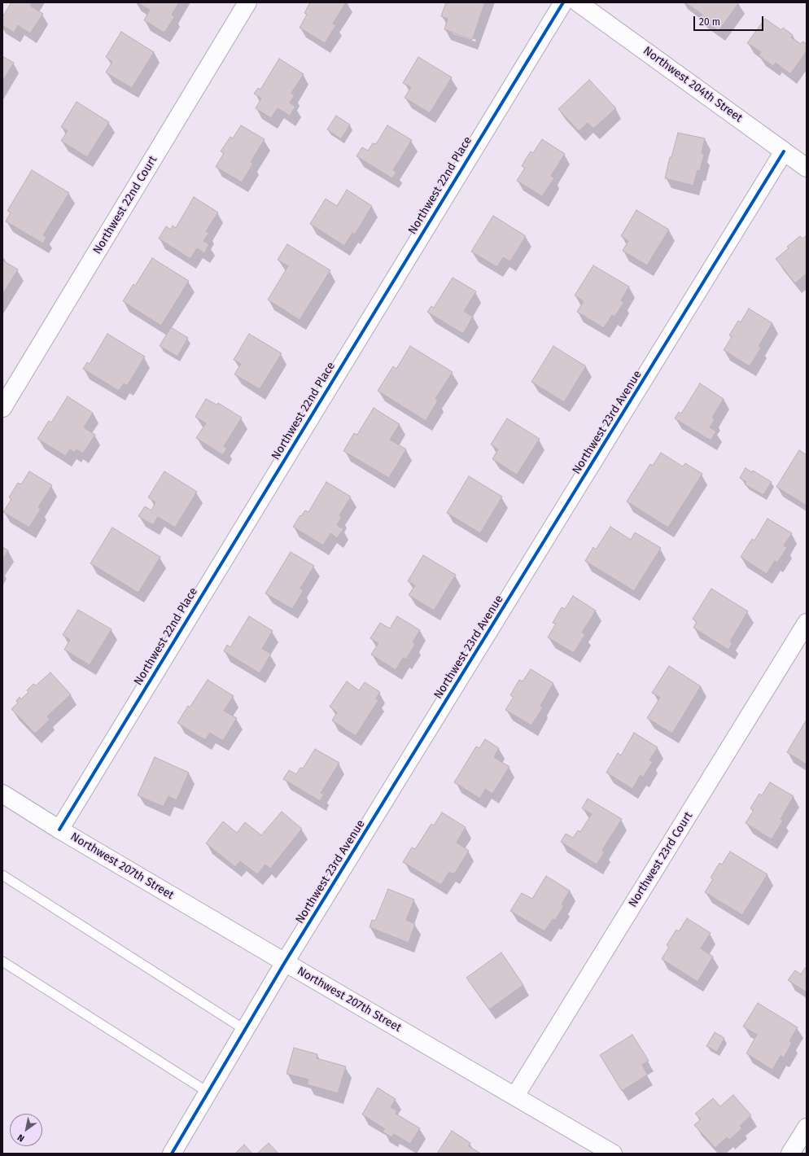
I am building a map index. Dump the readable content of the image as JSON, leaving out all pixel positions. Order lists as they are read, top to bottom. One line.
{"streets":{"street":["Northwest 204th Street","Northwest 22nd Place","Northwest 22nd Court","Northwest 23rd Avenue","Northwest 23rd Court","Northwest 207th Street"]},"crossings":[["Northwest 204th Street","Northwest 23rd Avenue"],["Northwest 22nd Place","Northwest 207th Street"],["Northwest 23rd Avenue","Northwest 207th Street"],["Northwest 23rd Court","Northwest 207th Street"]],"scale_bar":"20 m","north":"bottom left"}
